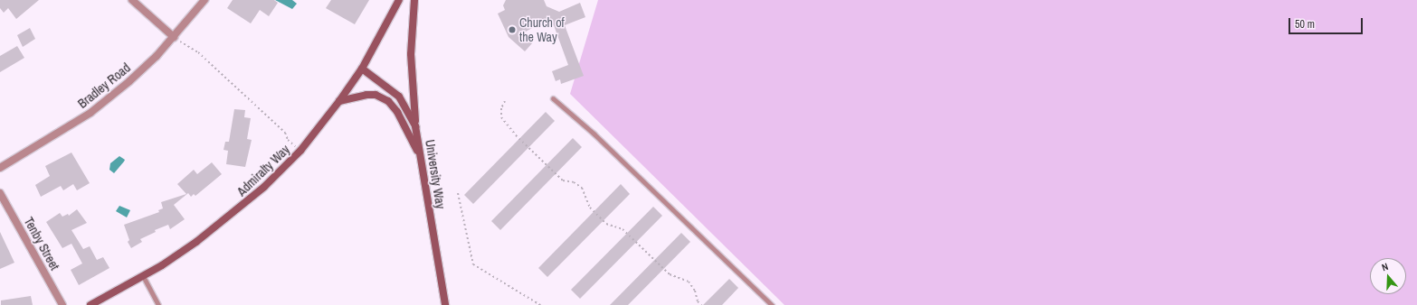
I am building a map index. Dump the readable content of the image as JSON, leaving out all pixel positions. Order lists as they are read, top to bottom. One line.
{"streets":{"main road":["Admiralty Way","University Way"],"street":["Bradley Road","Tenby Street"]},"crossings":[["Admiralty Way","University Way"]],"places":["Church of the Way"],"scale_bar":"50 m","north":"top"}
